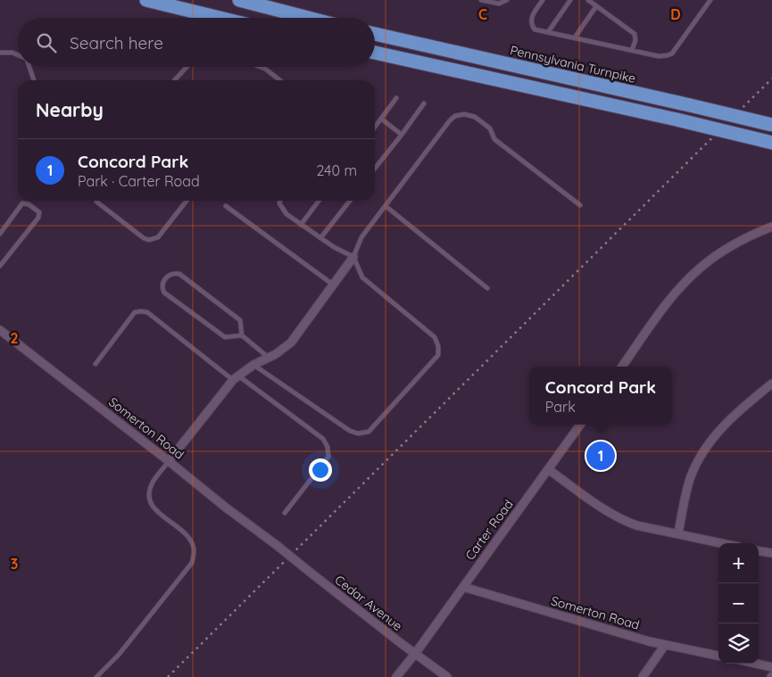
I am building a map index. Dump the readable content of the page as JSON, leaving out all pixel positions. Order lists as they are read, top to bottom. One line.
{"streets":{"highway":["Pennsylvania Turnpike"],"street":["Somerton Road","Carter Road","Cedar Avenue"]},"crossings":[["Somerton Road","Carter Road"],["Somerton Road","Cedar Avenue"],["Carter Road","Cedar Avenue"]],"page":{"search":"Search here","heading":"Nearby","list":[{"mark":"1","name":"Concord Park","note":"Park · Carter Road","value":"240 m"}],"popup":["Concord Park","Park"],"pins":"1","map_buttons":["+","−"]},"grid":{"columns":["C","D"],"rows":["2","3"]}}
